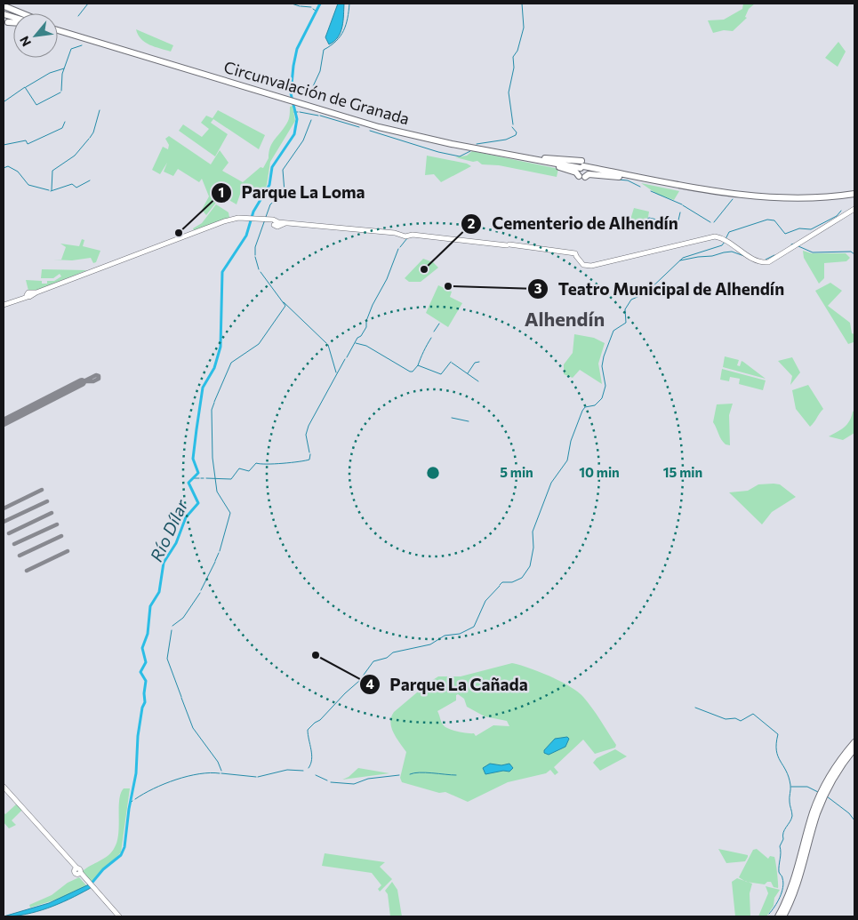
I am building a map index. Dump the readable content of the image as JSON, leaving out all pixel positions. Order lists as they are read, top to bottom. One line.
{"streets":{"highway":["Circunvalación de Granada"]},"districts":["Alhendín"],"water":["Río Dílar"],"places":["Parque La Loma","Cementerio de Alhendín","Teatro Municipal de Alhendín","Parque La Cañada"],"north":"bottom left","rings":["5 min","10 min","15 min"]}
